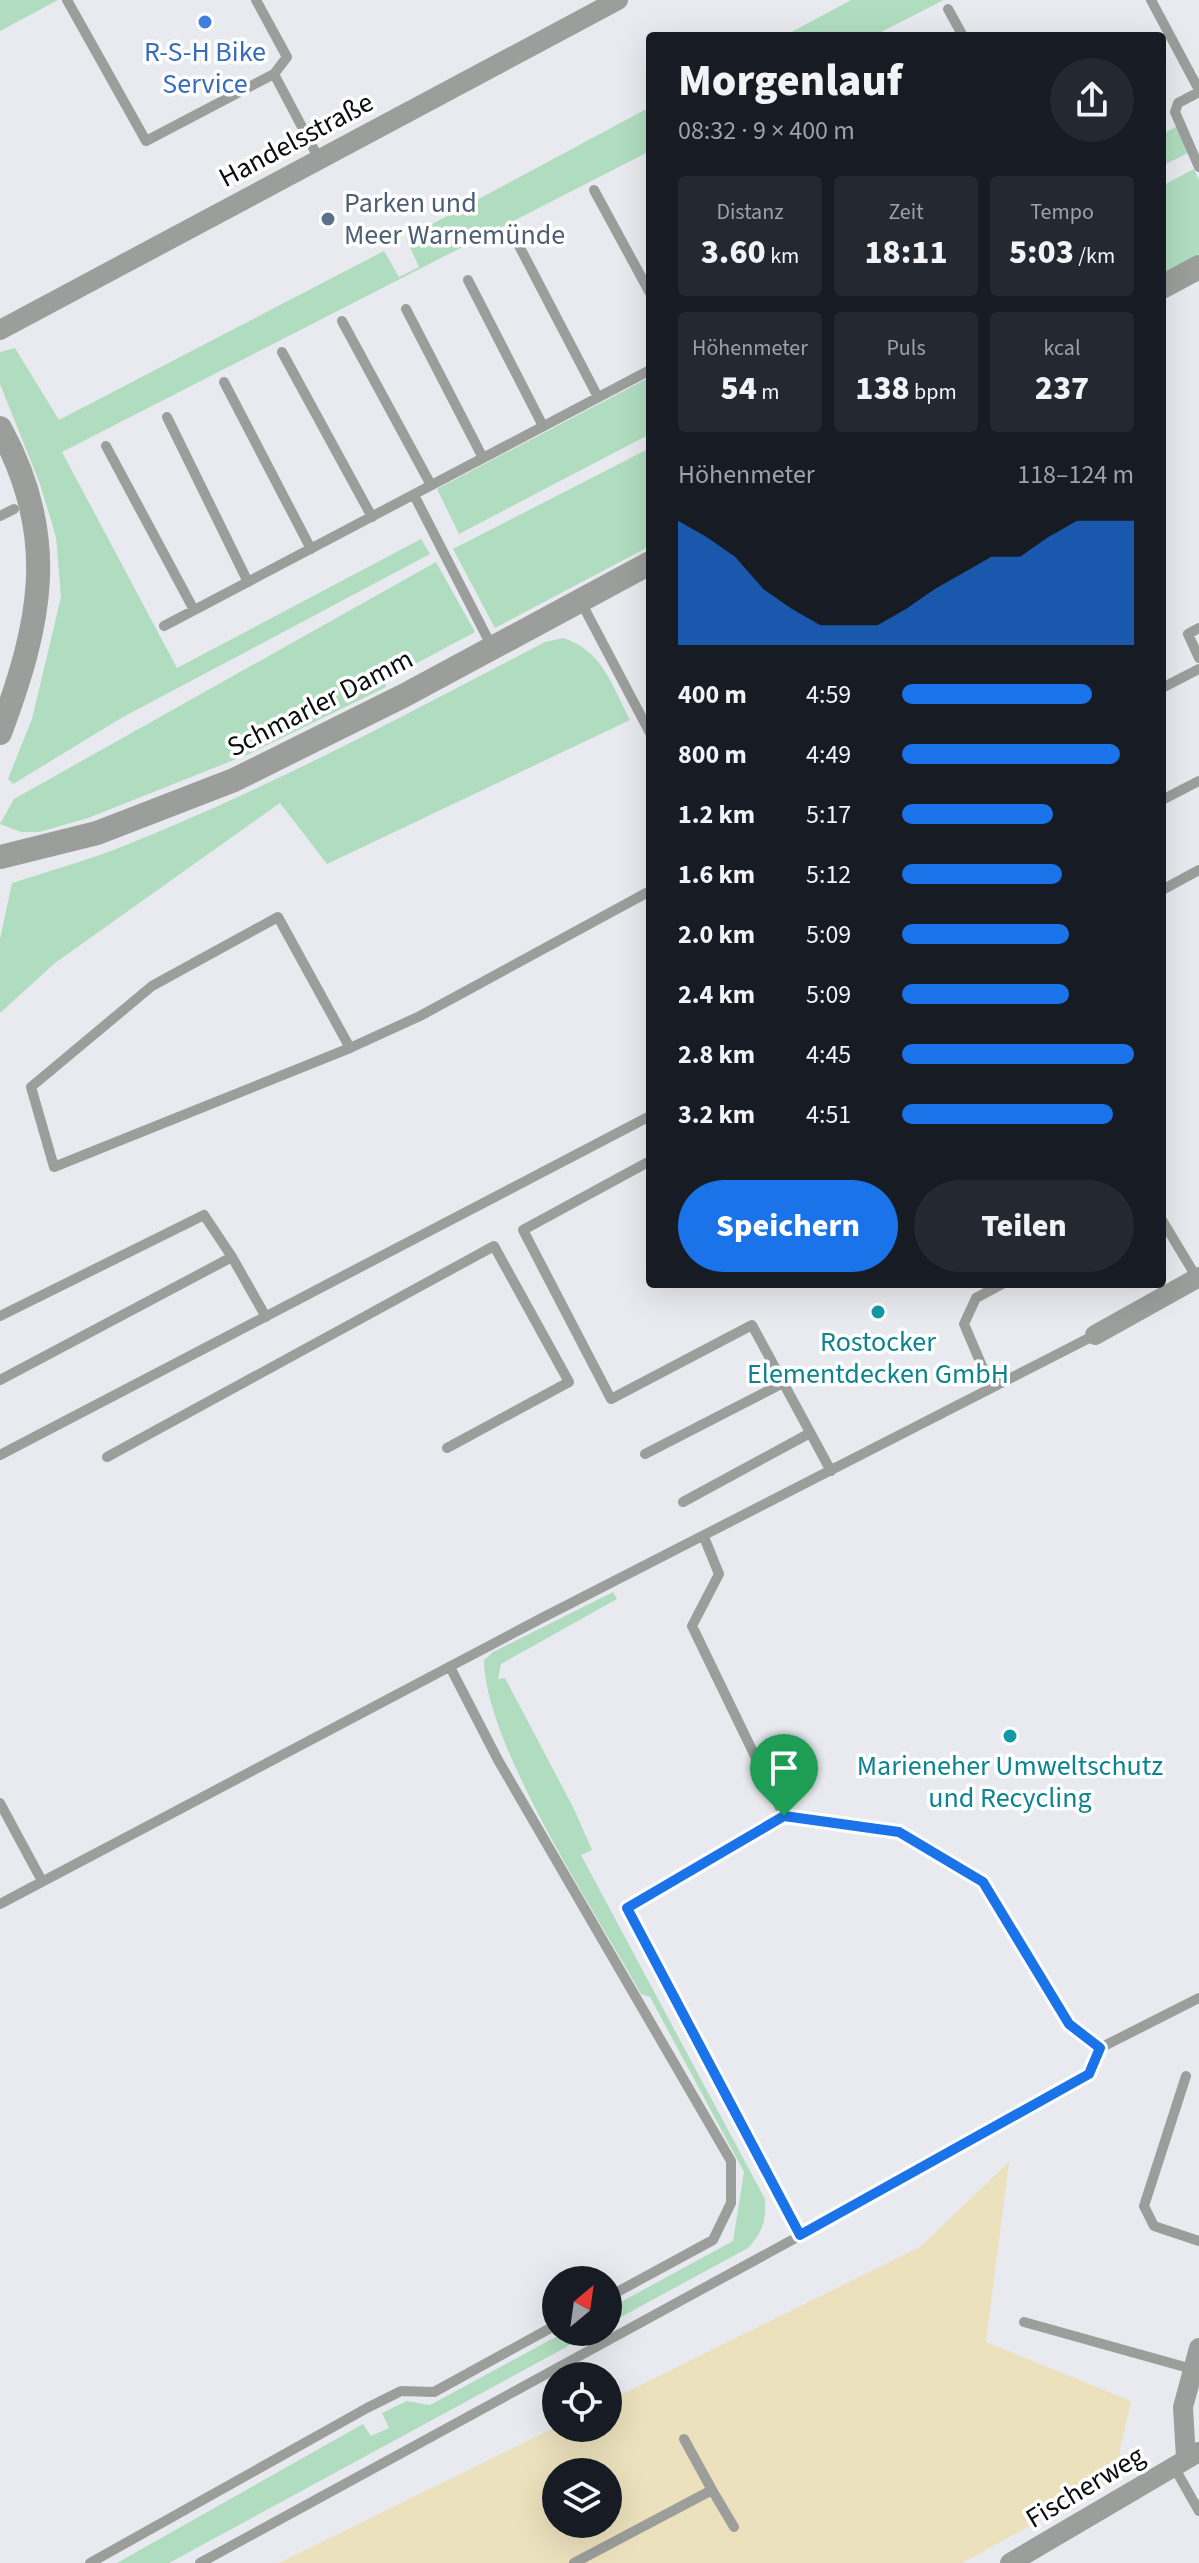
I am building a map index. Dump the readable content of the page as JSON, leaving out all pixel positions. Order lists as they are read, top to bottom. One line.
{"streets":{"street":["Handelsstraße","Schmarler Damm","Fischerweg"]},"places":["R-S-H Bike Service","Parken und Meer Warnemünde","Rostocker Elementdecken GmbH","Marieneher Umweltschutz und Recycling"],"north":"top right","page":{"heading":["Morgenlauf","08:32 · 9 × 400 m"],"stats":[["Distanz","3.60 km"],["Zeit","18:11"],["Tempo","5:03 /km"],["Höhenmeter","54 m"],["Puls","138 bpm"],["kcal","237"]],"chart":["Höhenmeter","118–124 m"],"list":[{"name":"400 m","note":"4:59"},{"name":"800 m","note":"4:49"},{"name":"1.2 km","note":"5:17"},{"name":"1.6 km","note":"5:12"},{"name":"2.0 km","note":"5:09"},{"name":"2.4 km","note":"5:09"},{"name":"2.8 km","note":"4:45"},{"name":"3.2 km","note":"4:51"}],"buttons":["Speichern","Teilen"]}}
